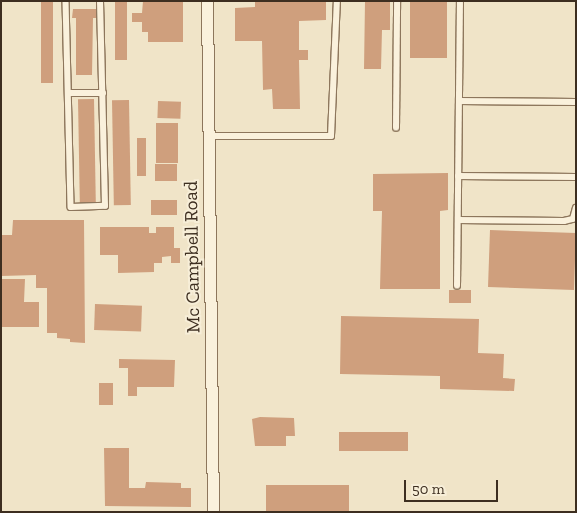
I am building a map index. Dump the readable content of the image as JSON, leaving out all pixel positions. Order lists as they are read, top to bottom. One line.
{"streets":{"street":["Mc Campbell Road"]},"scale_bar":"50 m"}
